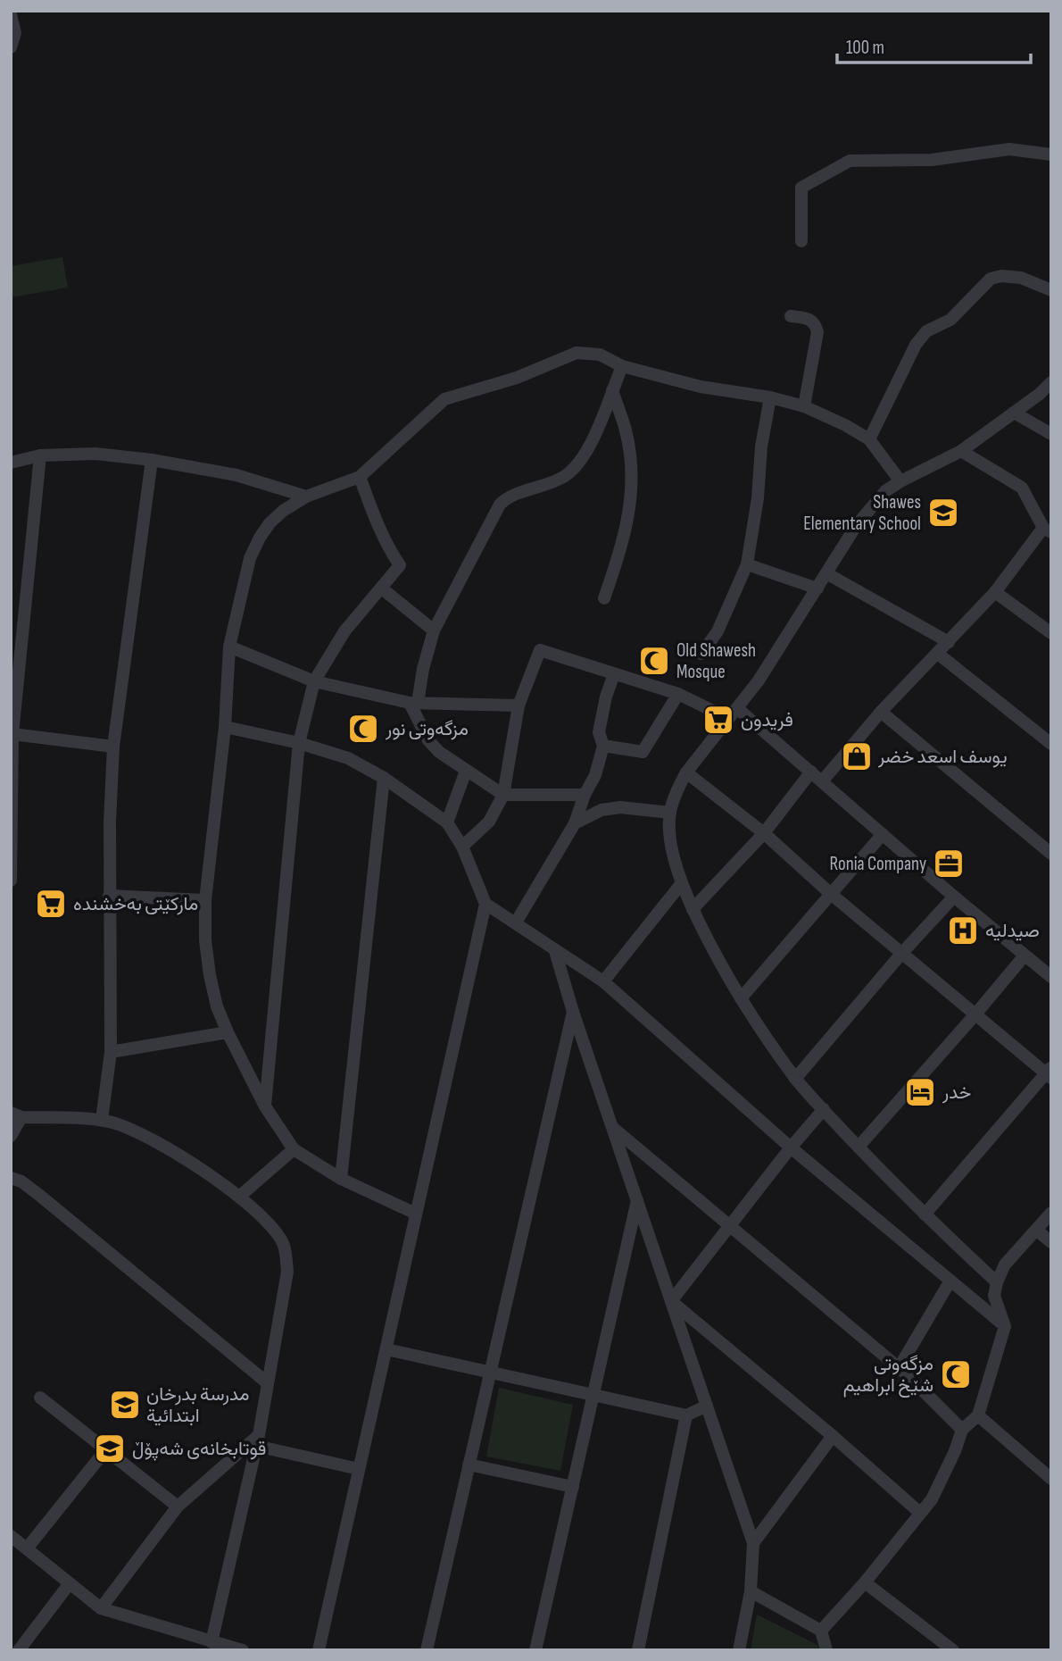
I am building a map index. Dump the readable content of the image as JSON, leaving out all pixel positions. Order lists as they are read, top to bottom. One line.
{"places":{"school or university":["Shawes Elementary School","مدرسة بدرخان ابتدائية","قوتابخانەی شەپۆڵ"],"mosque":["Old Shawesh Mosque","مزگەوتی نور","مزگەوتی شێخ ابراهیم"],"supermarket":["فريدون","مارکێتی بەخشندە"],"shop":["يوسف اسعد خضر"],"office":["Ronia Company"],"hospital":["صیدلیە"],"hotel":["خدر"]},"scale_bar":"100 m"}
